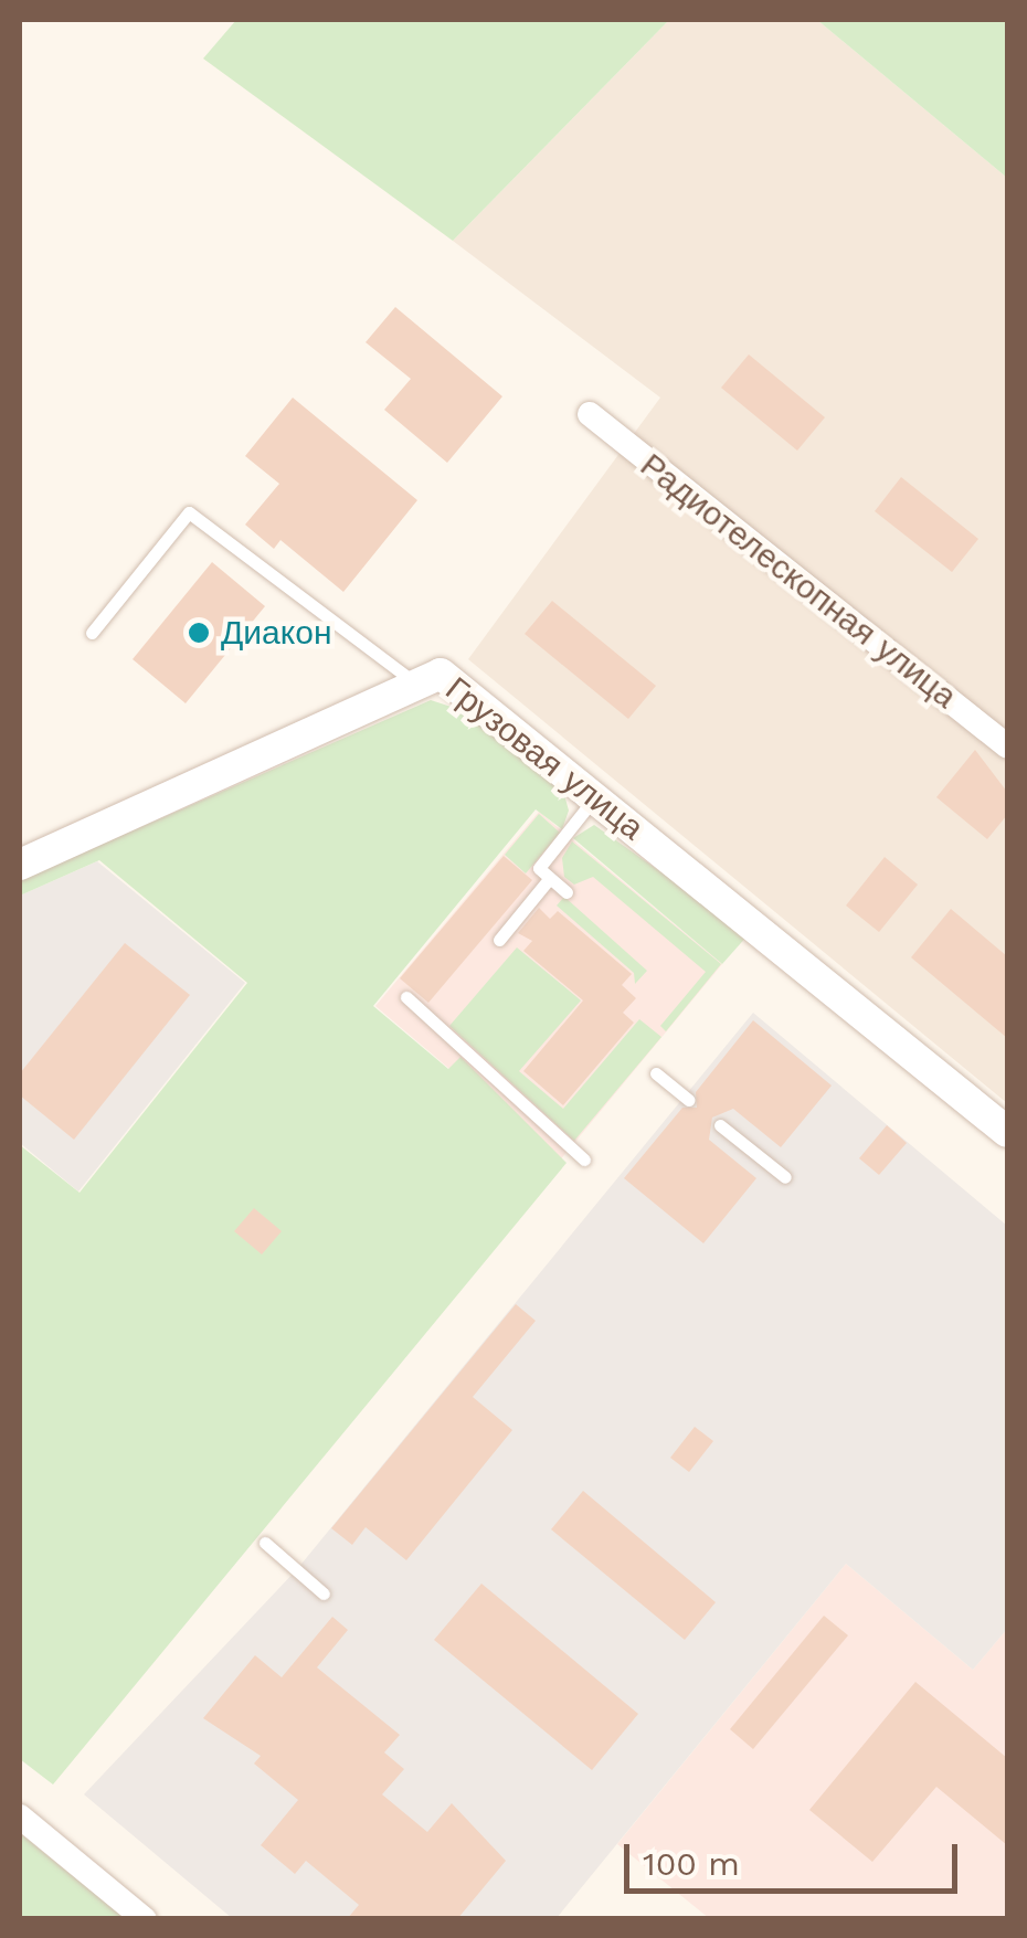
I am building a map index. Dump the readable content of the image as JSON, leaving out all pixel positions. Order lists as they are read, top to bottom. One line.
{"streets":{"street":["Радиотелескопная улица","Грузовая улица"]},"places":["Диакон"],"scale_bar":"100 m"}
